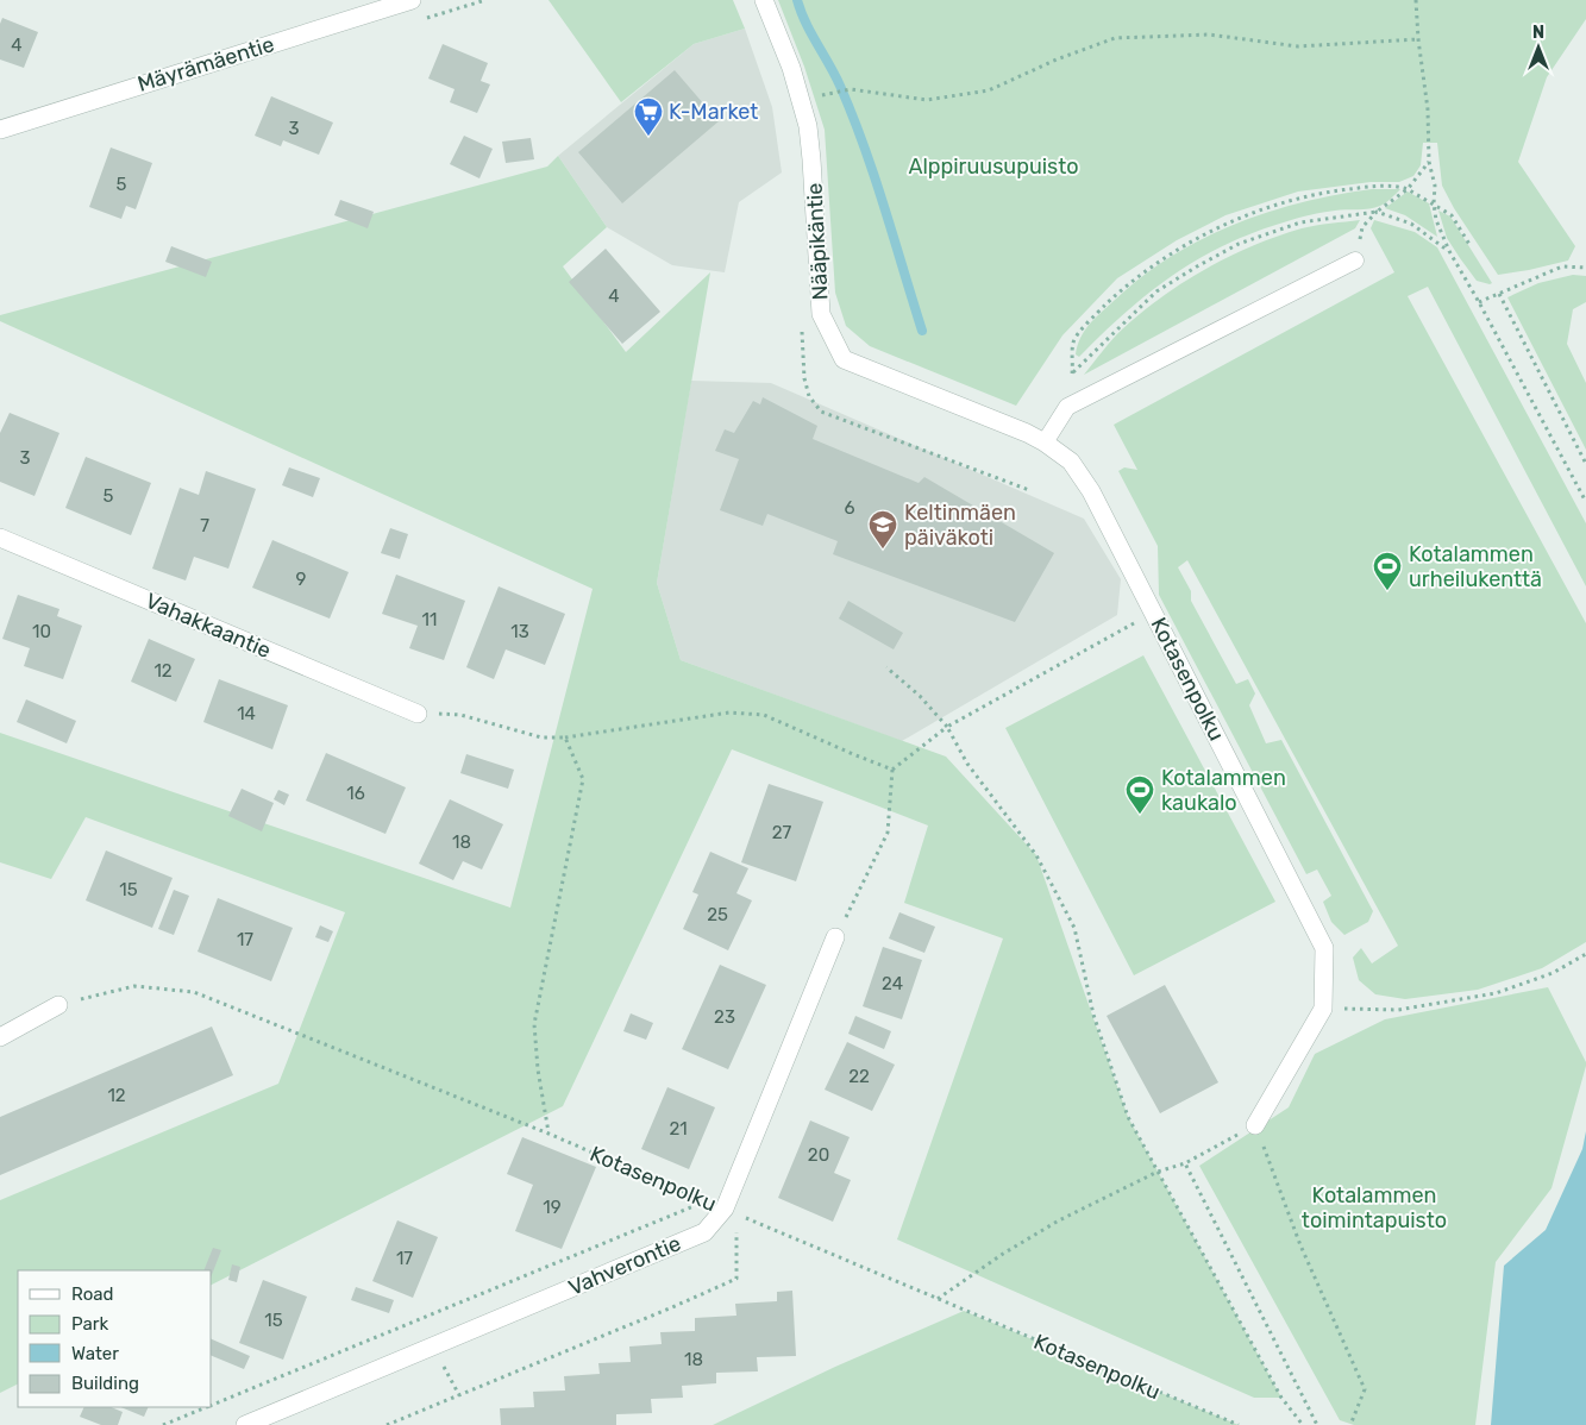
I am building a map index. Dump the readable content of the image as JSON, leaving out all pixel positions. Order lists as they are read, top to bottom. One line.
{"streets":{"street":["Mäyrämäentie","Nääpikäntie","Vahakkaantie","Kotasenpolku","Vahverontie"]},"crossings":[["Nääpikäntie","Kotasenpolku"],["Kotasenpolku","Vahverontie"]],"parks":["Alppiruusupuisto","Kotalammen toimintapuisto"],"places":{"supermarket":["K-Market"],"school or university":["Keltinmäen päiväkoti"],"sports":["Kotalammen urheilukenttä","Kotalammen kaukalo"]},"house_numbers":["4","3","5","4","3","5","6","7","9","11","10","13","12","14","16","27","18","15","25","17","24","23","22","12","21","20","19","17","15","18"],"legend":["Road","Park","Water","Building"],"north":"top"}
